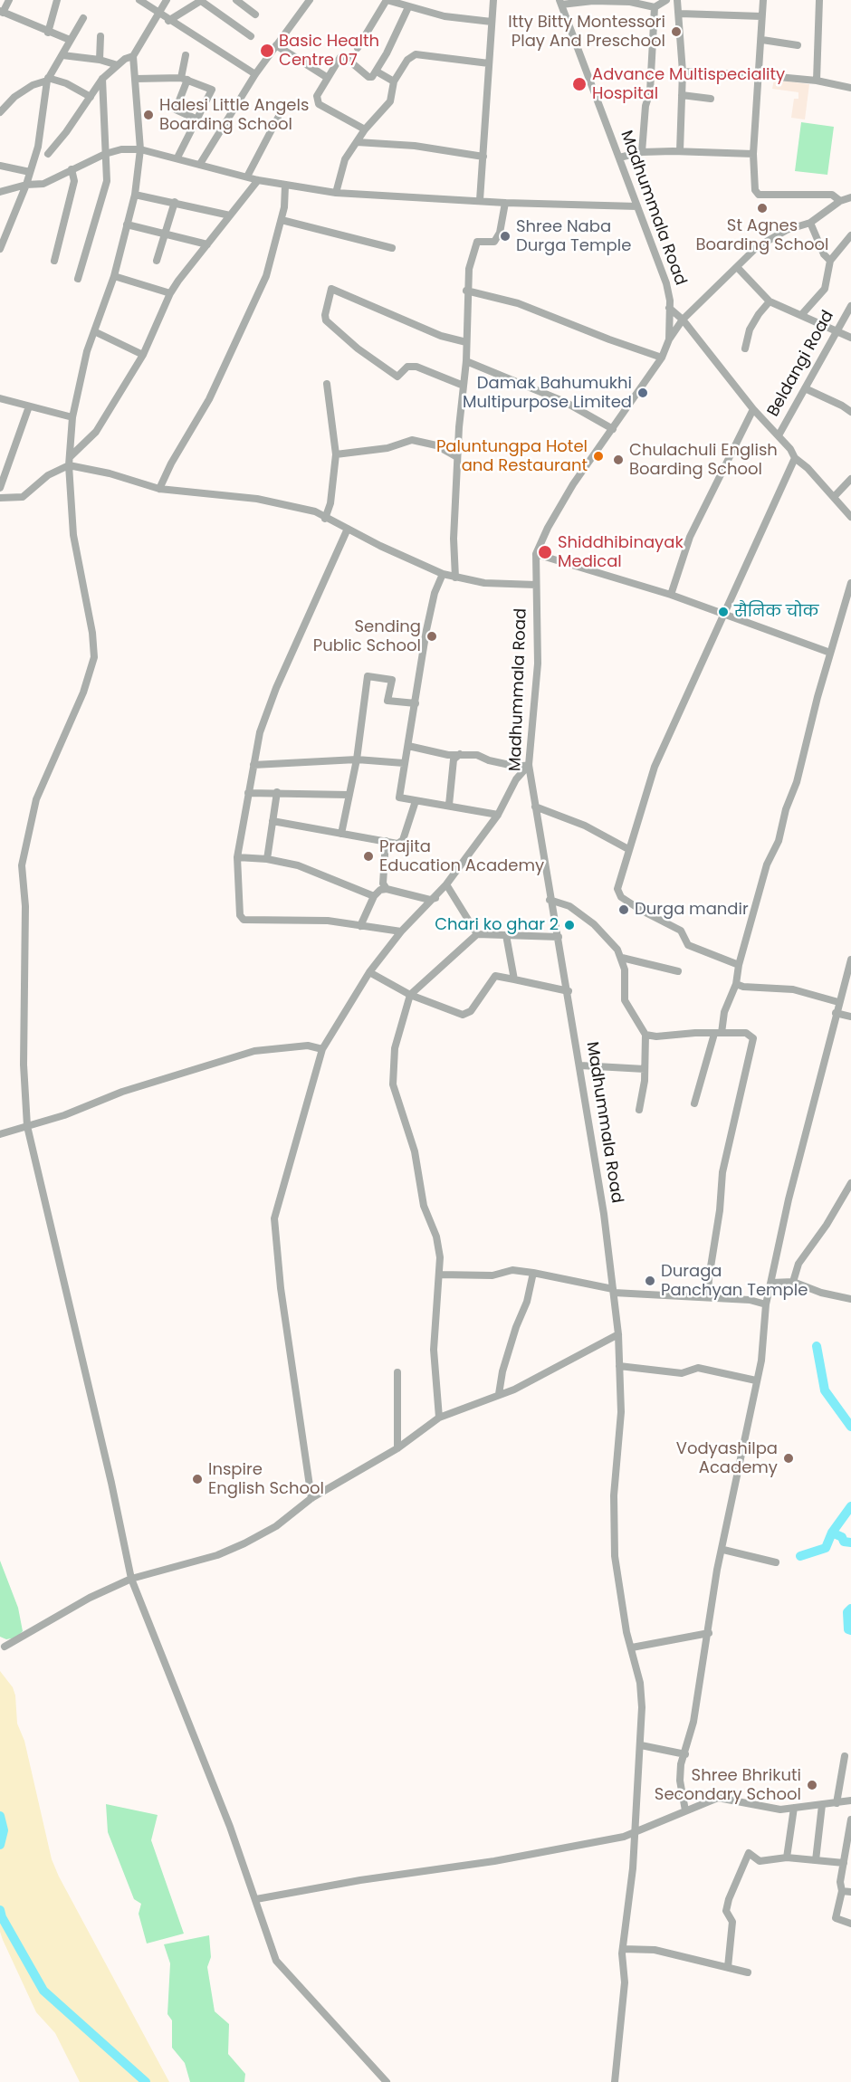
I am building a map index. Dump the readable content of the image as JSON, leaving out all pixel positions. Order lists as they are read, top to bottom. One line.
{"streets":{"street":["Madhummala Road","Beldangi Road"]},"places":["Itty Bitty Montessori Play And Preschool","Basic Health Centre 07","Advance Multispeciality Hospital","Halesi Little Angels Boarding School","St Agnes Boarding School","Shree Naba Durga Temple","Damak Bahumukhi Multipurpose Limited","Paluntungpa Hotel and Restaurant","Chulachuli English Boarding School","Shiddhibinayak Medical","सैनिक चोक","Sending Public School","Prajita Education Academy","Durga mandir","Chari ko ghar 2","Duraga Panchyan Temple","Vodyashilpa Academy","Inspire English School","Shree Bhrikuti Secondary School"]}
